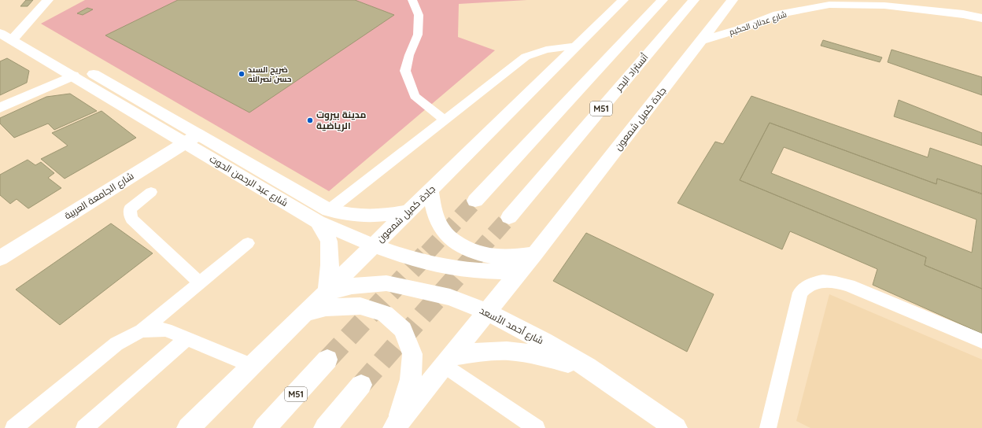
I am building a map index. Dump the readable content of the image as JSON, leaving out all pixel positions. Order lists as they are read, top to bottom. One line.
{"streets":{"main road":["شارع عدنان الحكيم","أتستراد البحر","M51","جادة كميل شمعون","شارع عبد الرحمن الحوت","شارع الجامعة العربية","شارع أحمد الأسعد"]},"crossings":[["شارع عدنان الحكيم","جادة كميل شمعون"],["جادة كميل شمعون","شارع عبد الرحمن الحوت"],["جادة كميل شمعون","شارع أحمد الأسعد"],["شارع عبد الرحمن الحوت","شارع الجامعة العربية"]],"places":["ضريح السيد حسن نصرالله","مدينة بيروت الرياضية"]}
